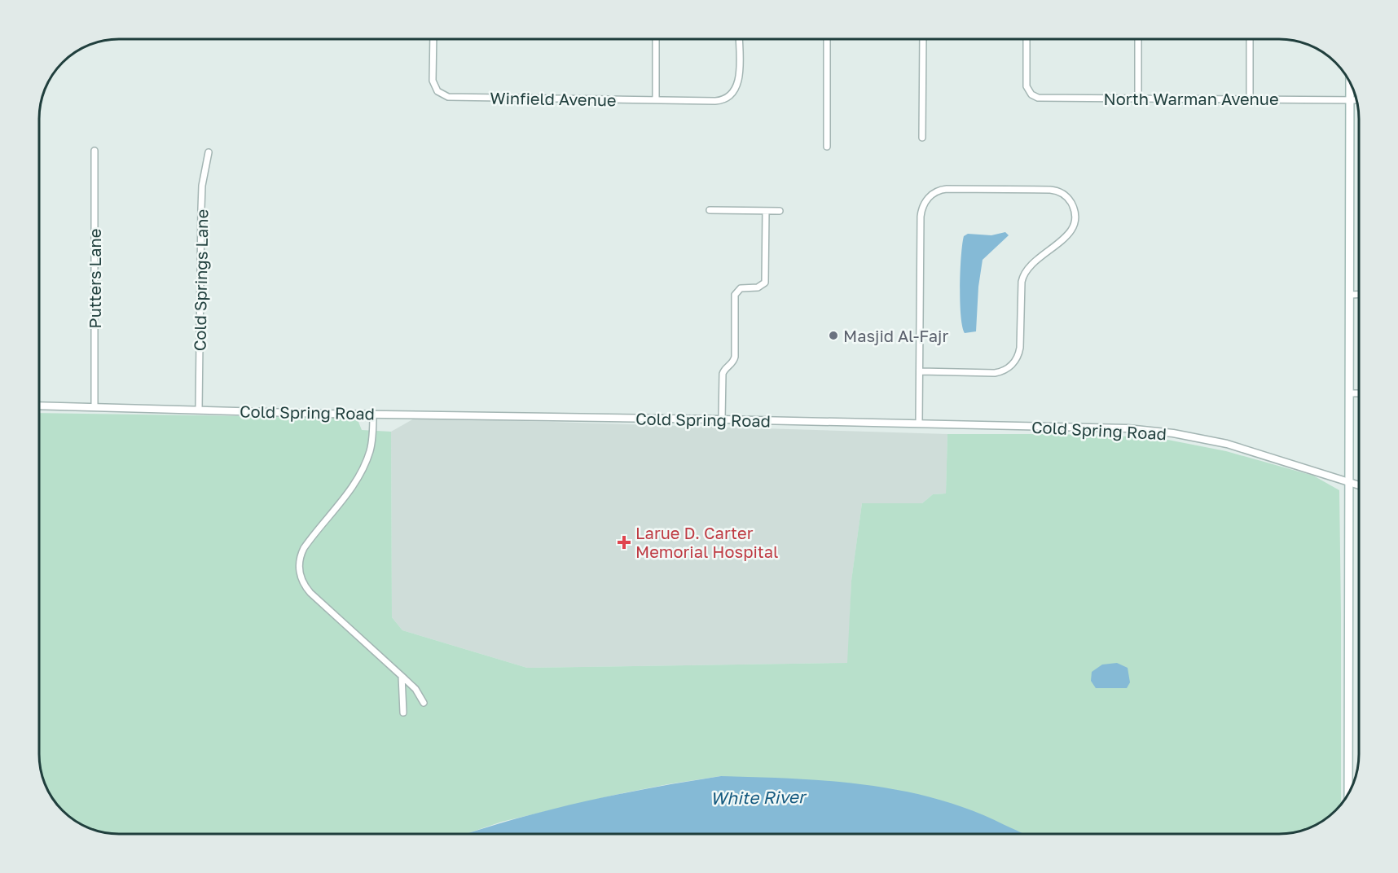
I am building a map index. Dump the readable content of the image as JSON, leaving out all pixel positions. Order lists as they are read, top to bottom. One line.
{"streets":{"street":["Winfield Avenue","North Warman Avenue","Putters Lane","Cold Springs Lane","Cold Spring Road"]},"crossings":[["Putters Lane","Cold Spring Road"],["Cold Springs Lane","Cold Spring Road"]],"water":["White River"],"places":{"other":["Masjid Al-Fajr"],"health":["Larue D. Carter Memorial Hospital"]}}
